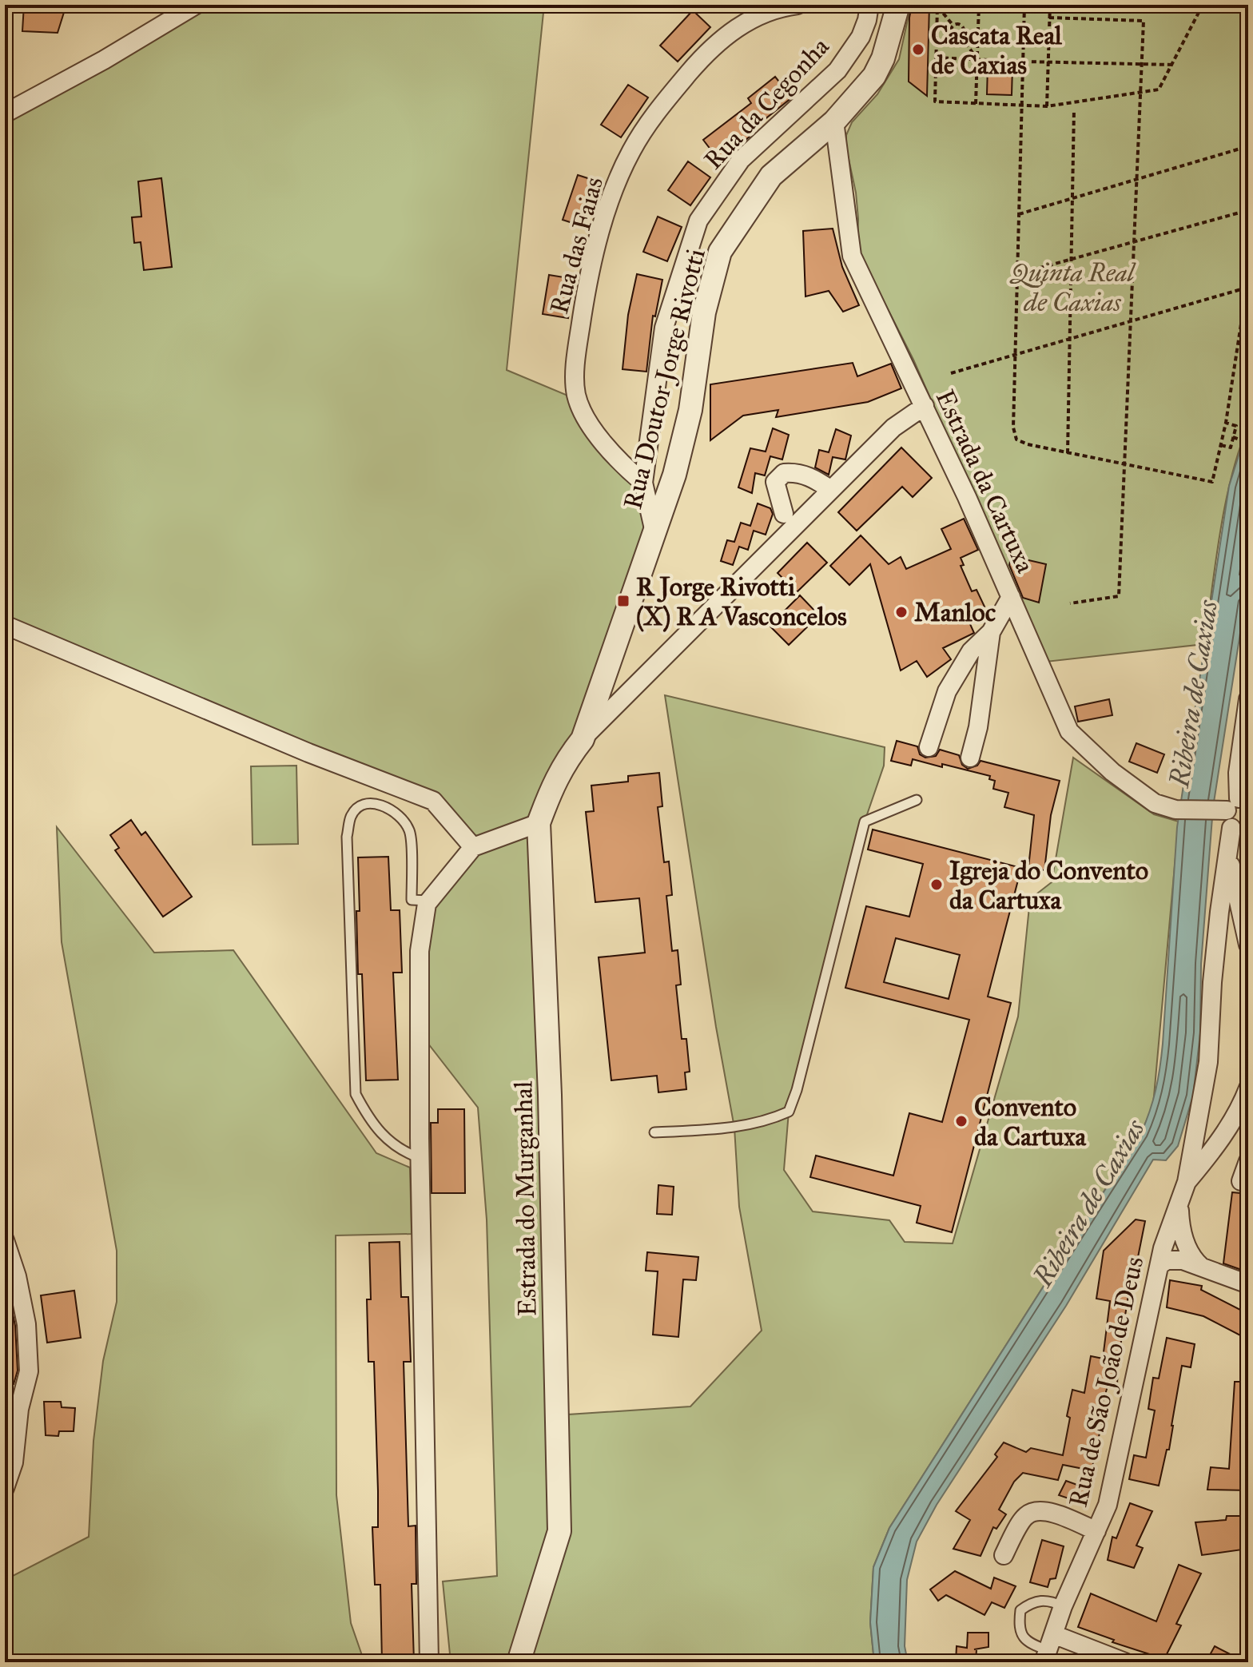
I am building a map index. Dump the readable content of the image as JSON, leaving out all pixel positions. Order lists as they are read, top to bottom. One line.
{"streets":{"street":["Rua da Cegonha","Rua das Faias","Rua Doutor Jorge Rivotti","Estrada da Cartuxa","Estrada do Murganhal","Rua de São João de Deus"]},"crossings":[["Rua da Cegonha","Rua das Faias"],["Rua da Cegonha","Rua Doutor Jorge Rivotti"],["Rua Doutor Jorge Rivotti","Estrada da Cartuxa"],["Rua Doutor Jorge Rivotti","Estrada do Murganhal"],["Estrada da Cartuxa","Rua de São João de Deus"]],"water":["Ribeira de Caxias"],"parks":["Quinta Real de Caxias"],"places":{"other":["Cascata Real de Caxias","Manloc","Igreja do Convento da Cartuxa","Convento da Cartuxa"],"transit":["R Jorge Rivotti (X) R A Vasconcelos"]}}
